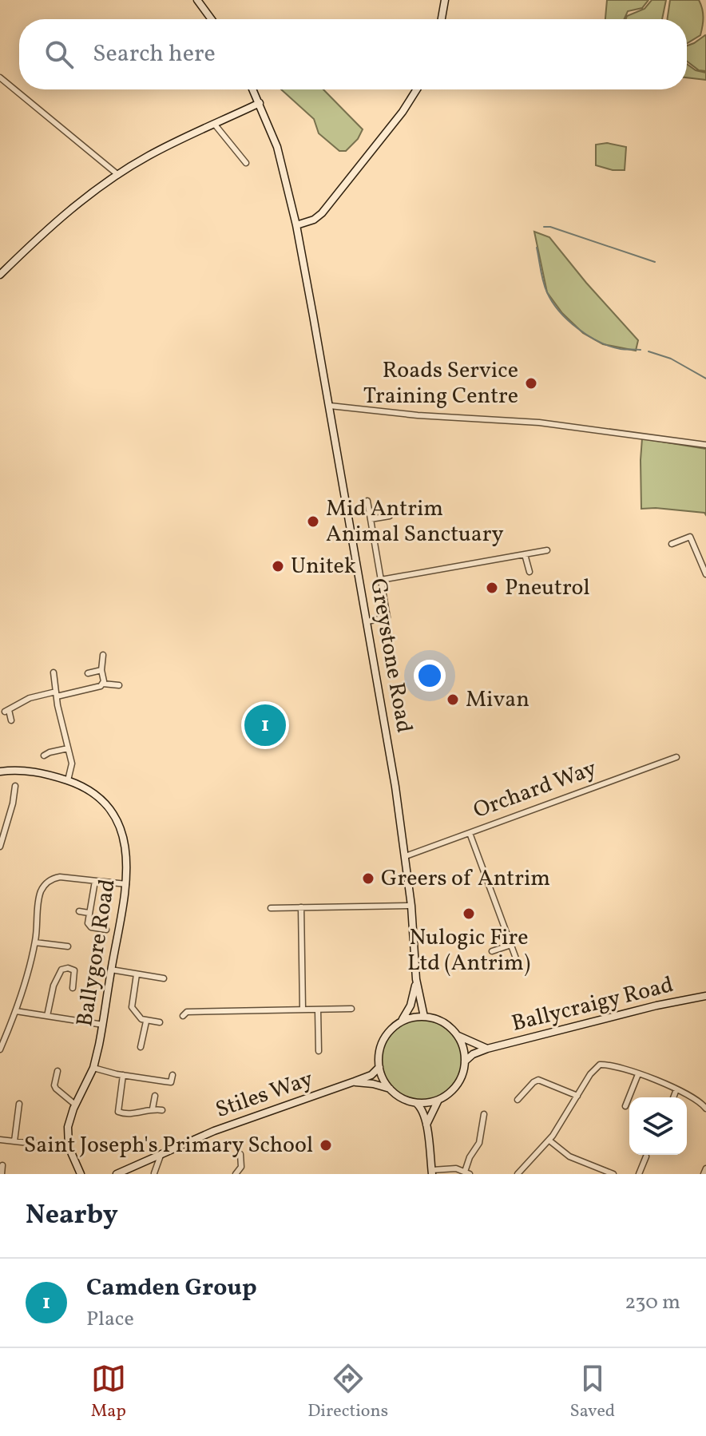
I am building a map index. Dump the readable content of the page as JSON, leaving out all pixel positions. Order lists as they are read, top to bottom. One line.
{"streets":{"main road":["Greystone Road","Ballygore Road","Ballycraigy Road","Stiles Way"],"street":["Orchard Way"]},"crossings":[["Greystone Road","Orchard Way"],["Greystone Road","Ballycraigy Road"],["Greystone Road","Stiles Way"],["Ballycraigy Road","Stiles Way"]],"places":["Roads Service Training Centre","Mid Antrim Animal Sanctuary","Unitek","Pneutrol","Mivan","Greers of Antrim","Nulogic Fire Ltd (Antrim)","Saint Joseph's Primary School"],"page":{"search":"Search here","pins":"1","heading":"Nearby","list":[{"mark":"1","name":"Camden Group","note":"Place","value":"230 m"}],"nav":["Map","Directions","Saved"]}}
